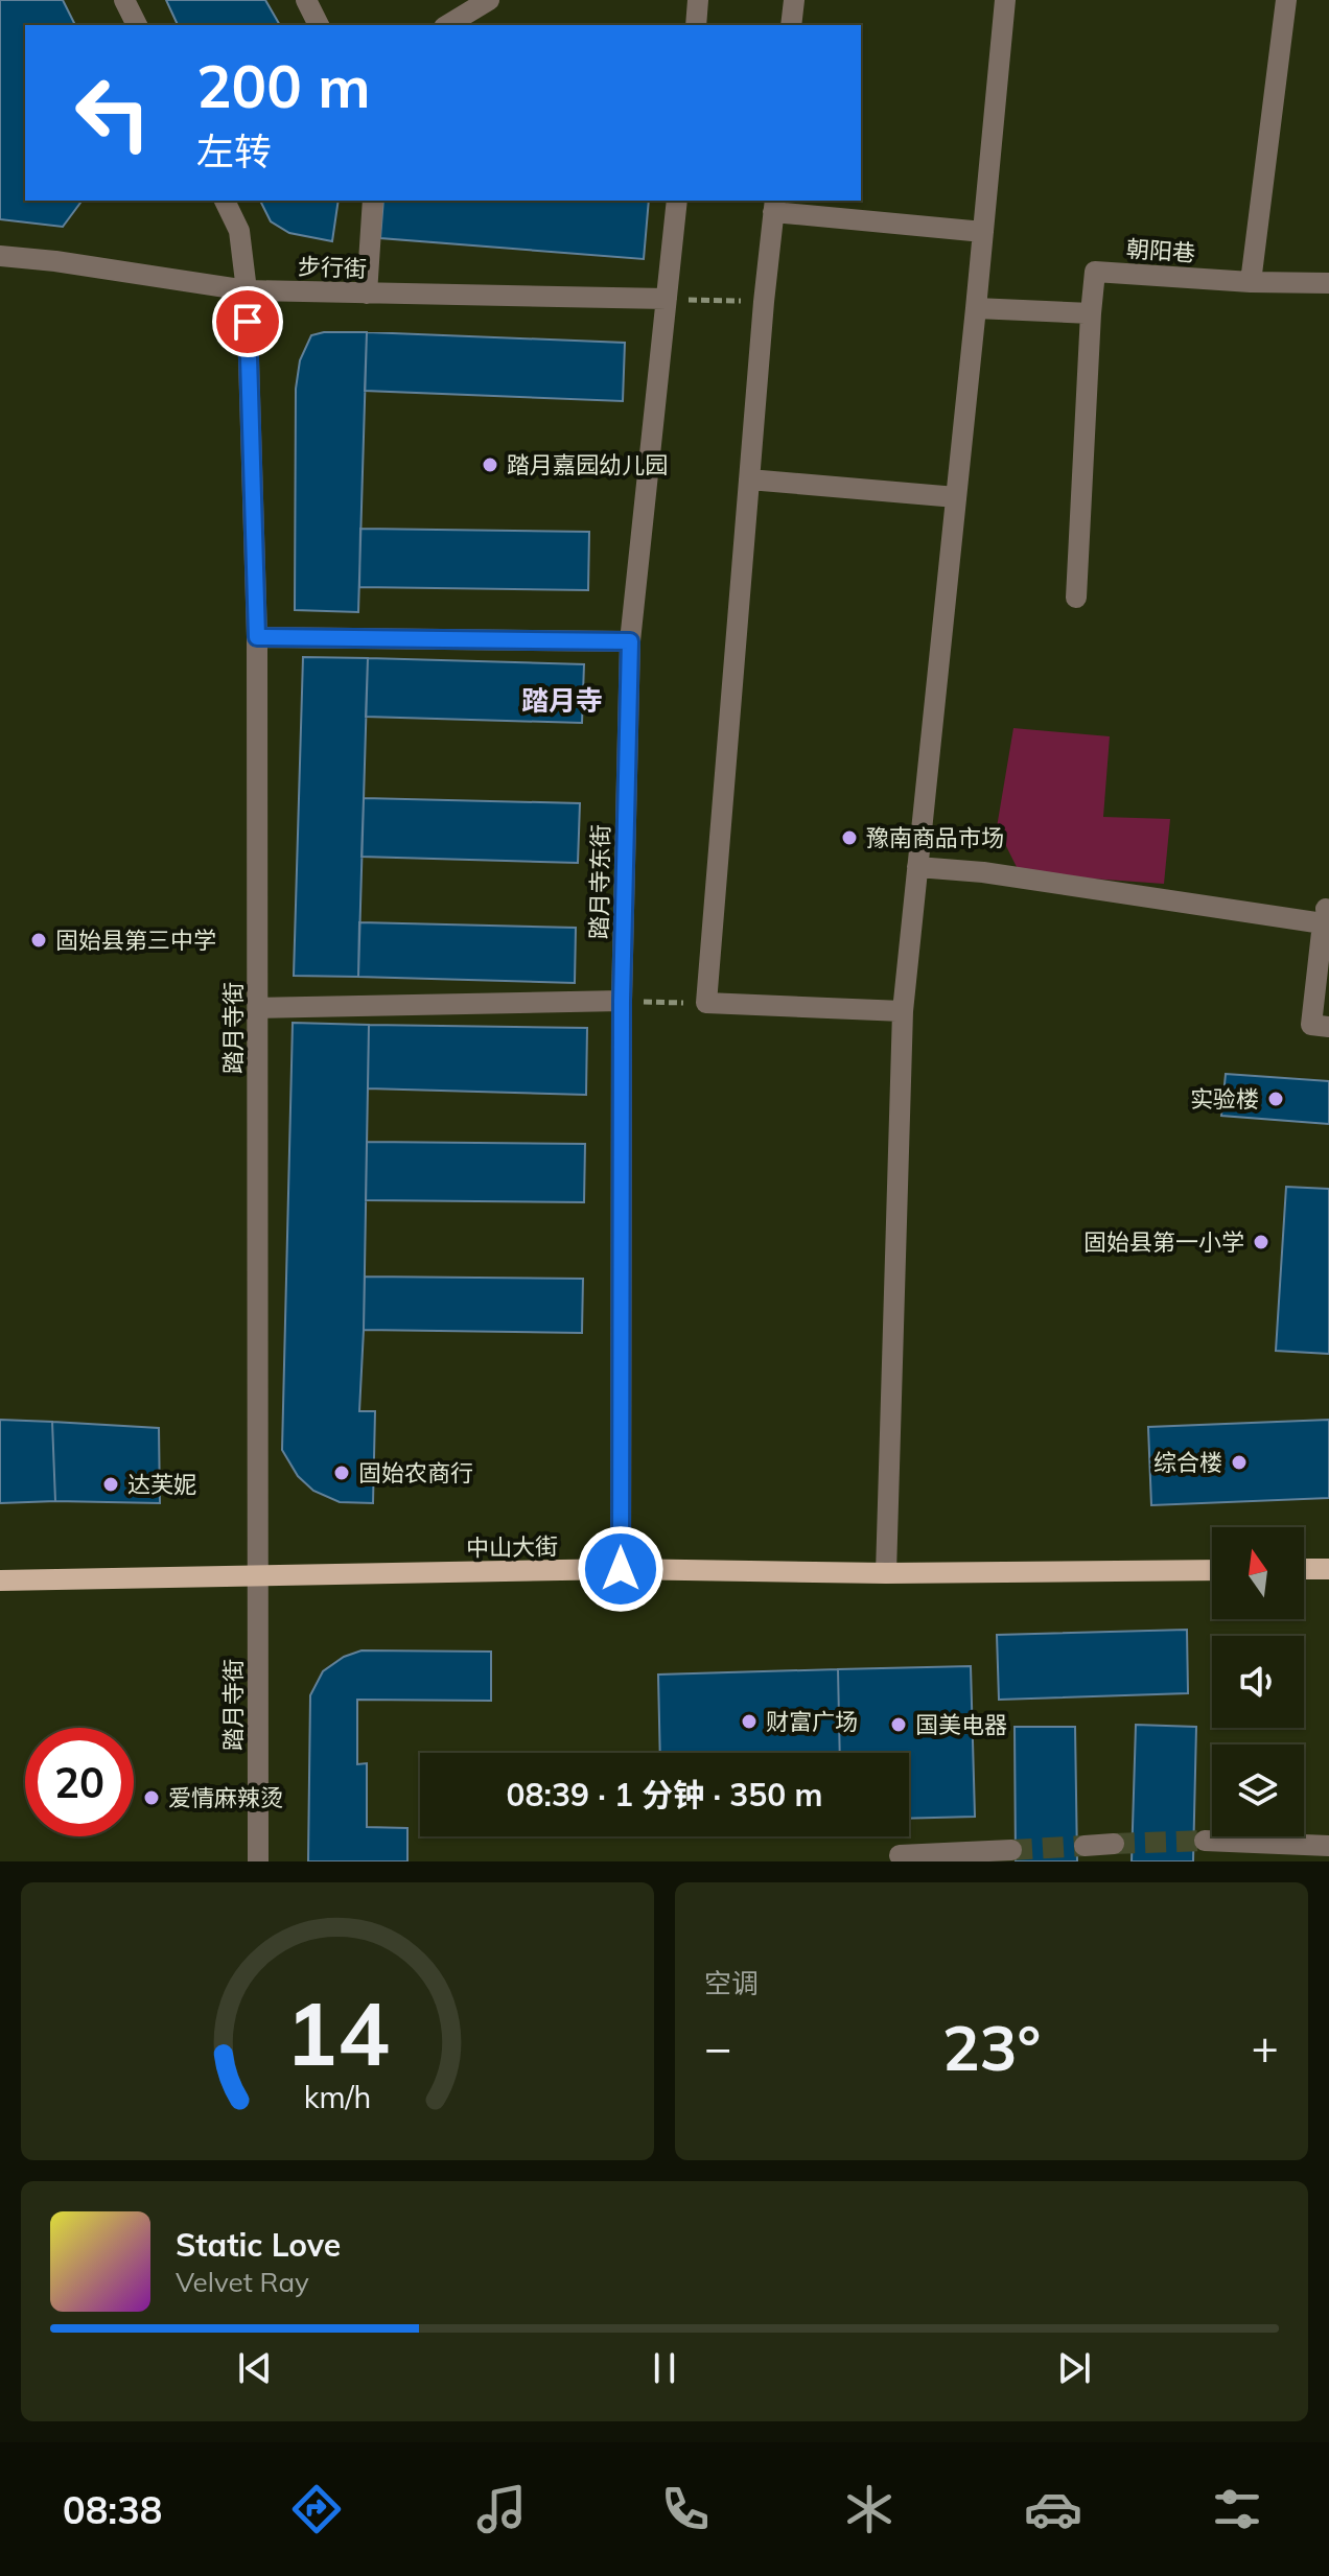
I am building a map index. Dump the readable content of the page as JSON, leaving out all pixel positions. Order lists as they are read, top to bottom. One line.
{"streets":{"main road":["中山大街"],"street":["朝阳巷","步行街","踏月寺东街","踏月寺街"]},"crossings":[["步行街","踏月寺东街"],["步行街","踏月寺街"],["踏月寺东街","中山大街"],["踏月寺街","中山大街"]],"districts":["踏月寺"],"places":["踏月嘉园幼儿园","豫南商品市场","固始县第三中学","实验楼","固始县第一小学","综合楼","固始农商行","达芙妮","财富广场","国美电器","爱情麻辣烫"],"north":"top","page":{"turn":["200 m","左转"],"limit":"20","trip":"08:39 · 1 分钟 · 350 m","tile":"空调","heat":["−","23°","+"],"song":["Static Love","Velvet Ray"],"tabs":"08:38","gauge":["14","km/h"]}}
